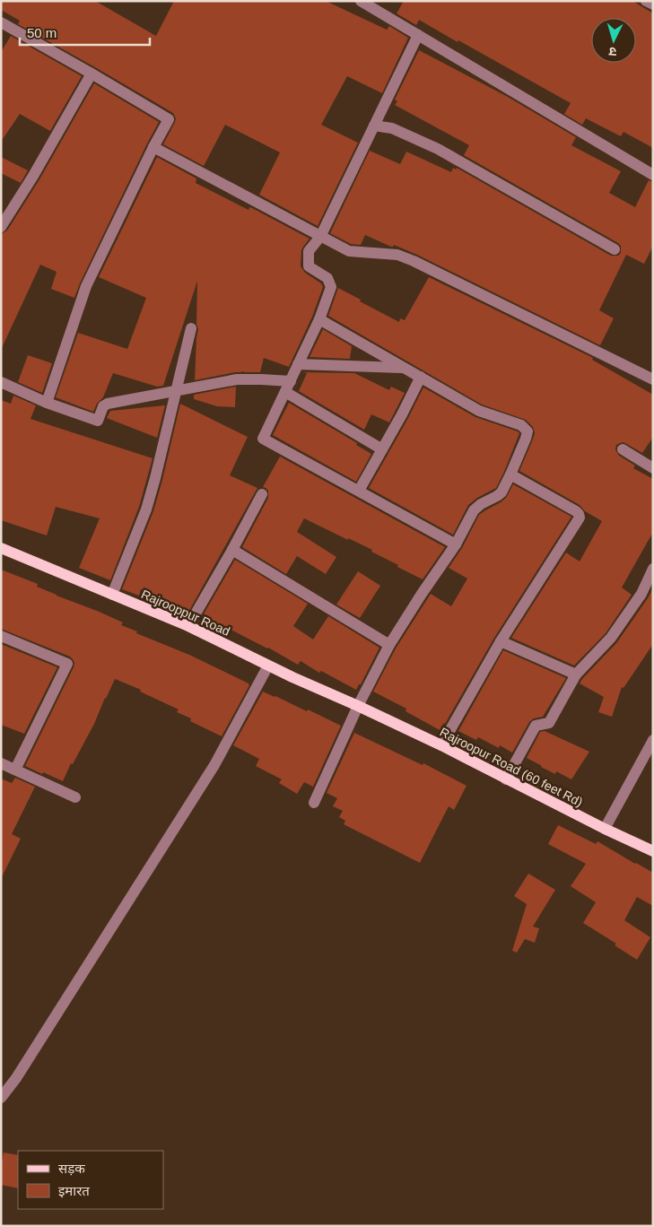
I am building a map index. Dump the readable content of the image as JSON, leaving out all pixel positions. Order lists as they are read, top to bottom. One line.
{"streets":{"main road":["Rajrooppur Road","Rajroopur Road (60 feet Rd)"]},"crossings":[["Rajrooppur Road","Rajroopur Road (60 feet Rd)"]],"legend":["सड़क","इमारत"],"scale_bar":"50 m","north":"bottom"}
